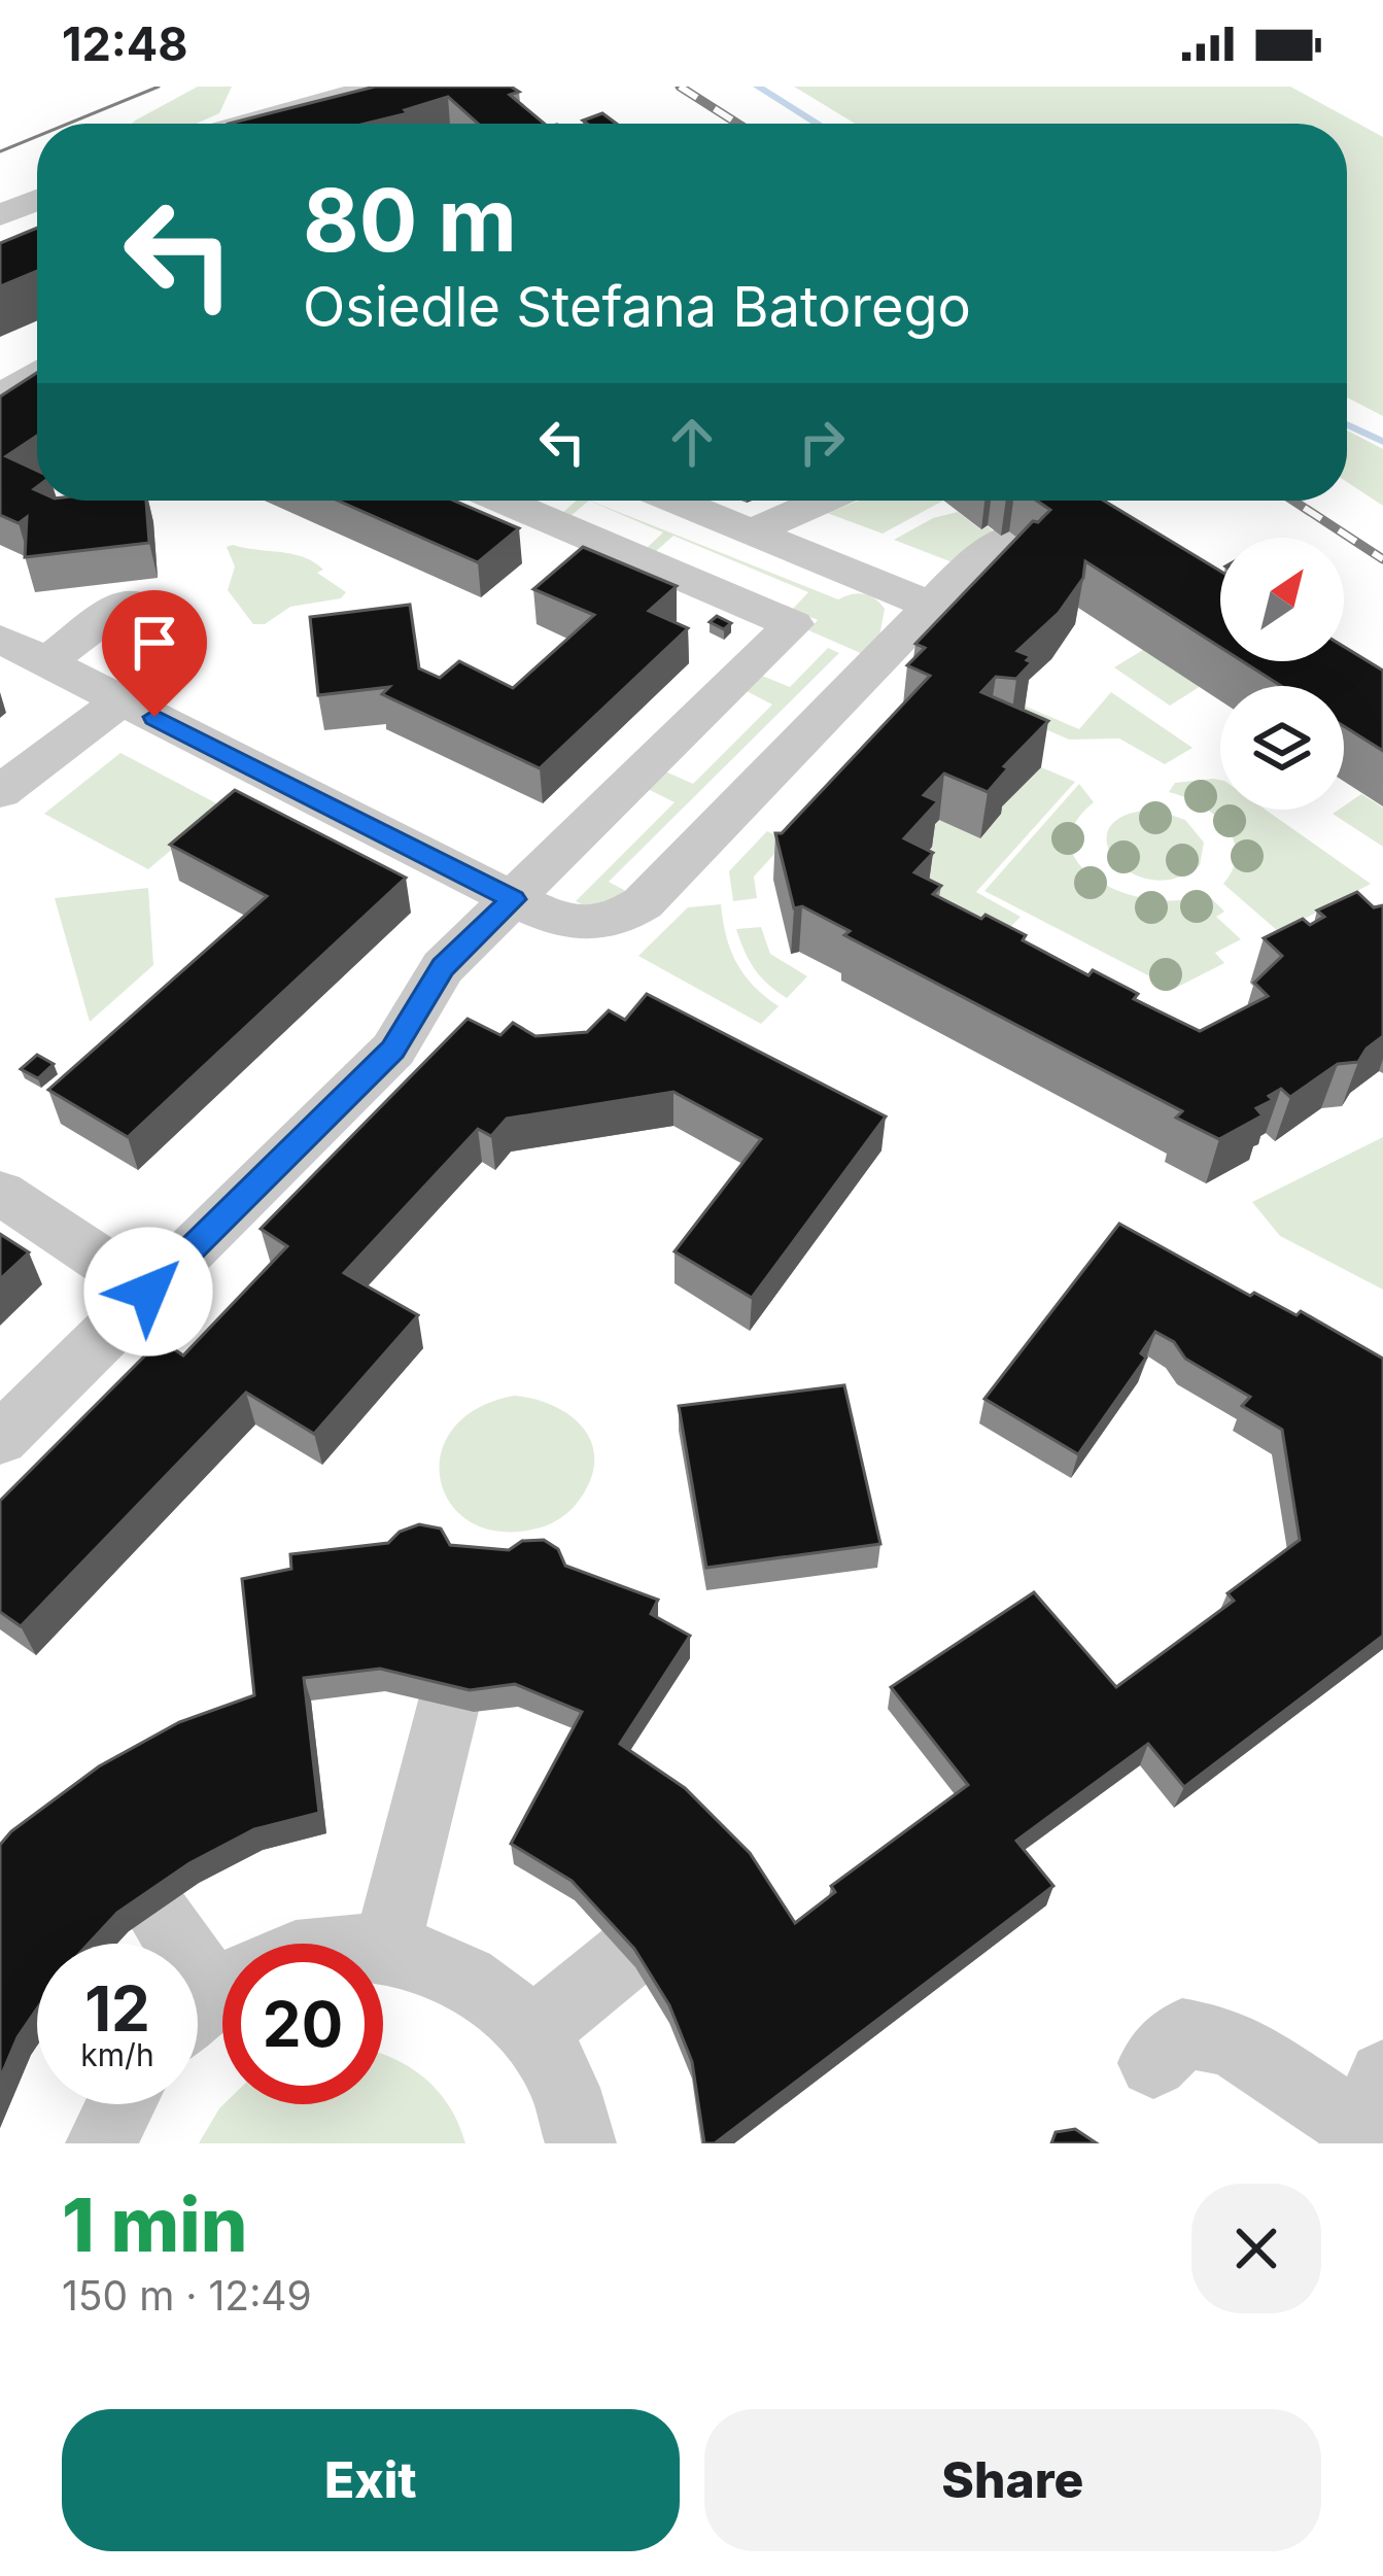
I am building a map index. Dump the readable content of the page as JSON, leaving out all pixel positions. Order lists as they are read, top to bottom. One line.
{"north":"top right","page":{"status":"12:48","turn":["80 m","Osiedle Stefana Batorego"],"speed":"12 km/h","limit":"20","heading":["1 min","150 m · 12:49"],"buttons":["Exit","Share"]}}
